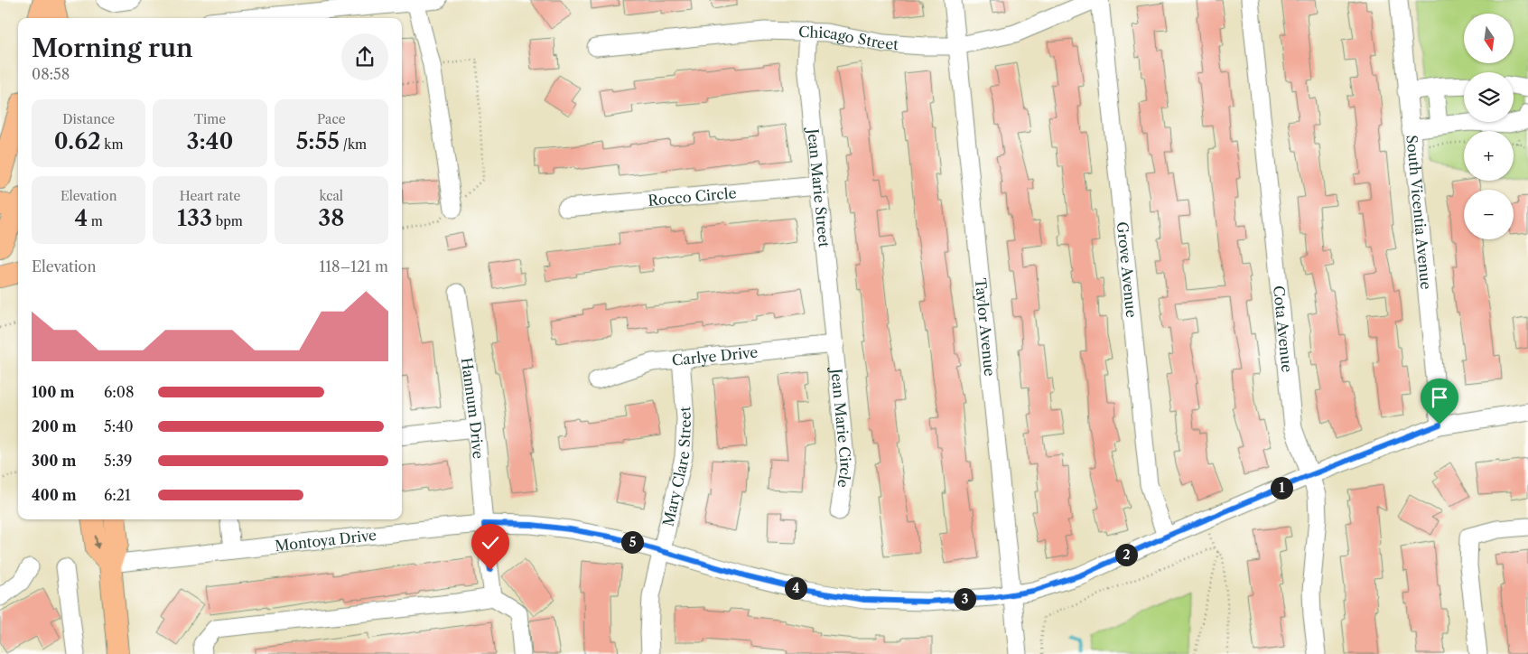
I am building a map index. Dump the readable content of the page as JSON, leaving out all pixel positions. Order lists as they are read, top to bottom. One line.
{"streets":{"street":["Chicago Street","Jean Marie Street","Rocco Circle","South Vicentia Avenue","Grove Avenue","Taylor Avenue","Cota Avenue","Carlye Drive","Hannum Drive","Jean Marie Circle","Mary Clare Street","Montoya Drive"]},"crossings":[["Chicago Street","Jean Marie Street"],["Chicago Street","Taylor Avenue"],["Jean Marie Street","Rocco Circle"],["Jean Marie Street","Carlye Drive"],["Jean Marie Street","Jean Marie Circle"],["South Vicentia Avenue","Montoya Drive"],["Grove Avenue","Montoya Drive"],["Taylor Avenue","Montoya Drive"],["Cota Avenue","Montoya Drive"],["Carlye Drive","Jean Marie Circle"],["Carlye Drive","Mary Clare Street"],["Hannum Drive","Montoya Drive"],["Mary Clare Street","Montoya Drive"]],"north":"bottom","page":{"map_buttons":["+","−"],"heading":["Morning run","08:58"],"stats":[["Distance","0.62 km"],["Time","3:40"],["Pace","5:55 /km"],["Elevation","4 m"],["Heart rate","133 bpm"],["kcal","38"]],"chart":["Elevation","118–121 m"],"list":[{"name":"100 m","note":"6:08"},{"name":"200 m","note":"5:40"},{"name":"300 m","note":"5:39"},{"name":"400 m","note":"6:21"}],"pins":["1","5","2","4","3"]}}
